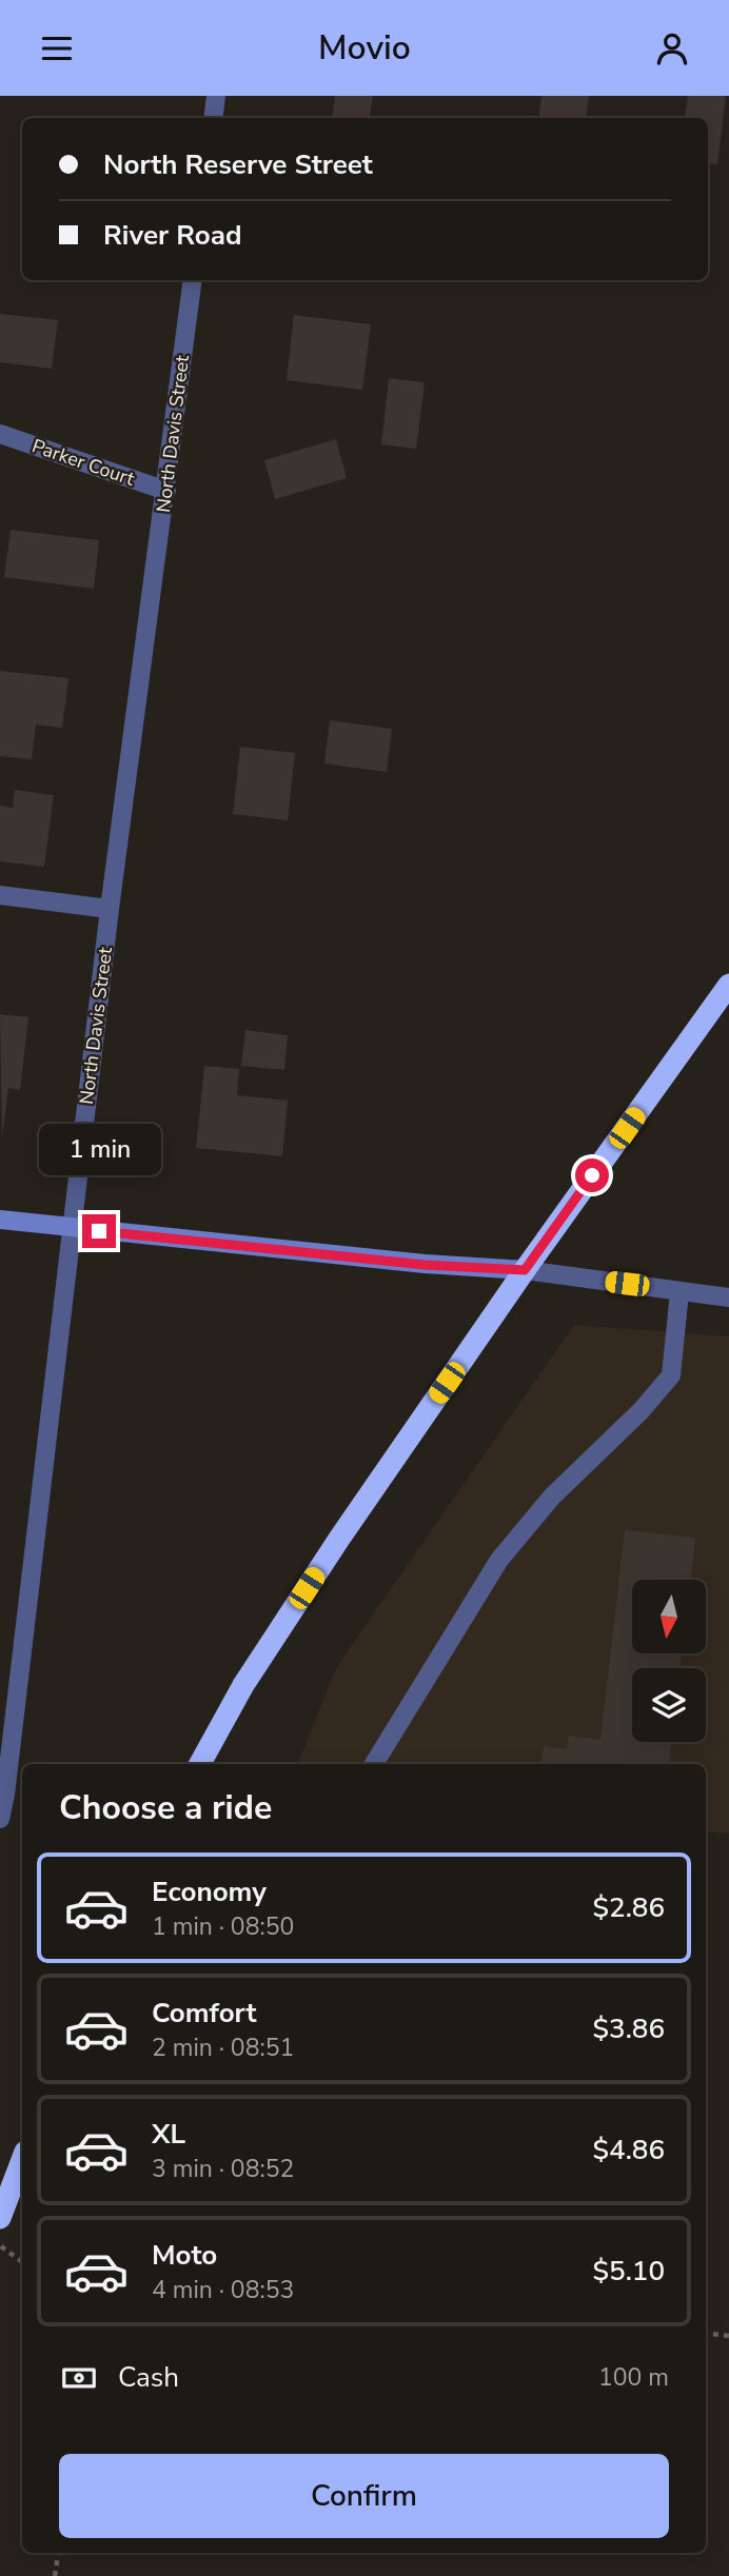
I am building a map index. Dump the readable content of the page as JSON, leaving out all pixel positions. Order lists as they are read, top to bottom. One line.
{"streets":{"street":["North Davis Street","Parker Court"]},"crossings":[["North Davis Street","Parker Court"]],"north":"bottom","page":{"header":"Movio","banner":["North Reserve Street","River Road"],"bubble":"1 min","heading":"Choose a ride","list":[{"name":"Economy","note":"1 min · 08:50","value":"$2.86"},{"name":"Comfort","note":"2 min · 08:51","value":"$3.86"},{"name":"XL","note":"3 min · 08:52","value":"$4.86"},{"name":"Moto","note":"4 min · 08:53","value":"$5.10"}],"pay":["Cash","100 m"],"buttons":"Confirm"}}
